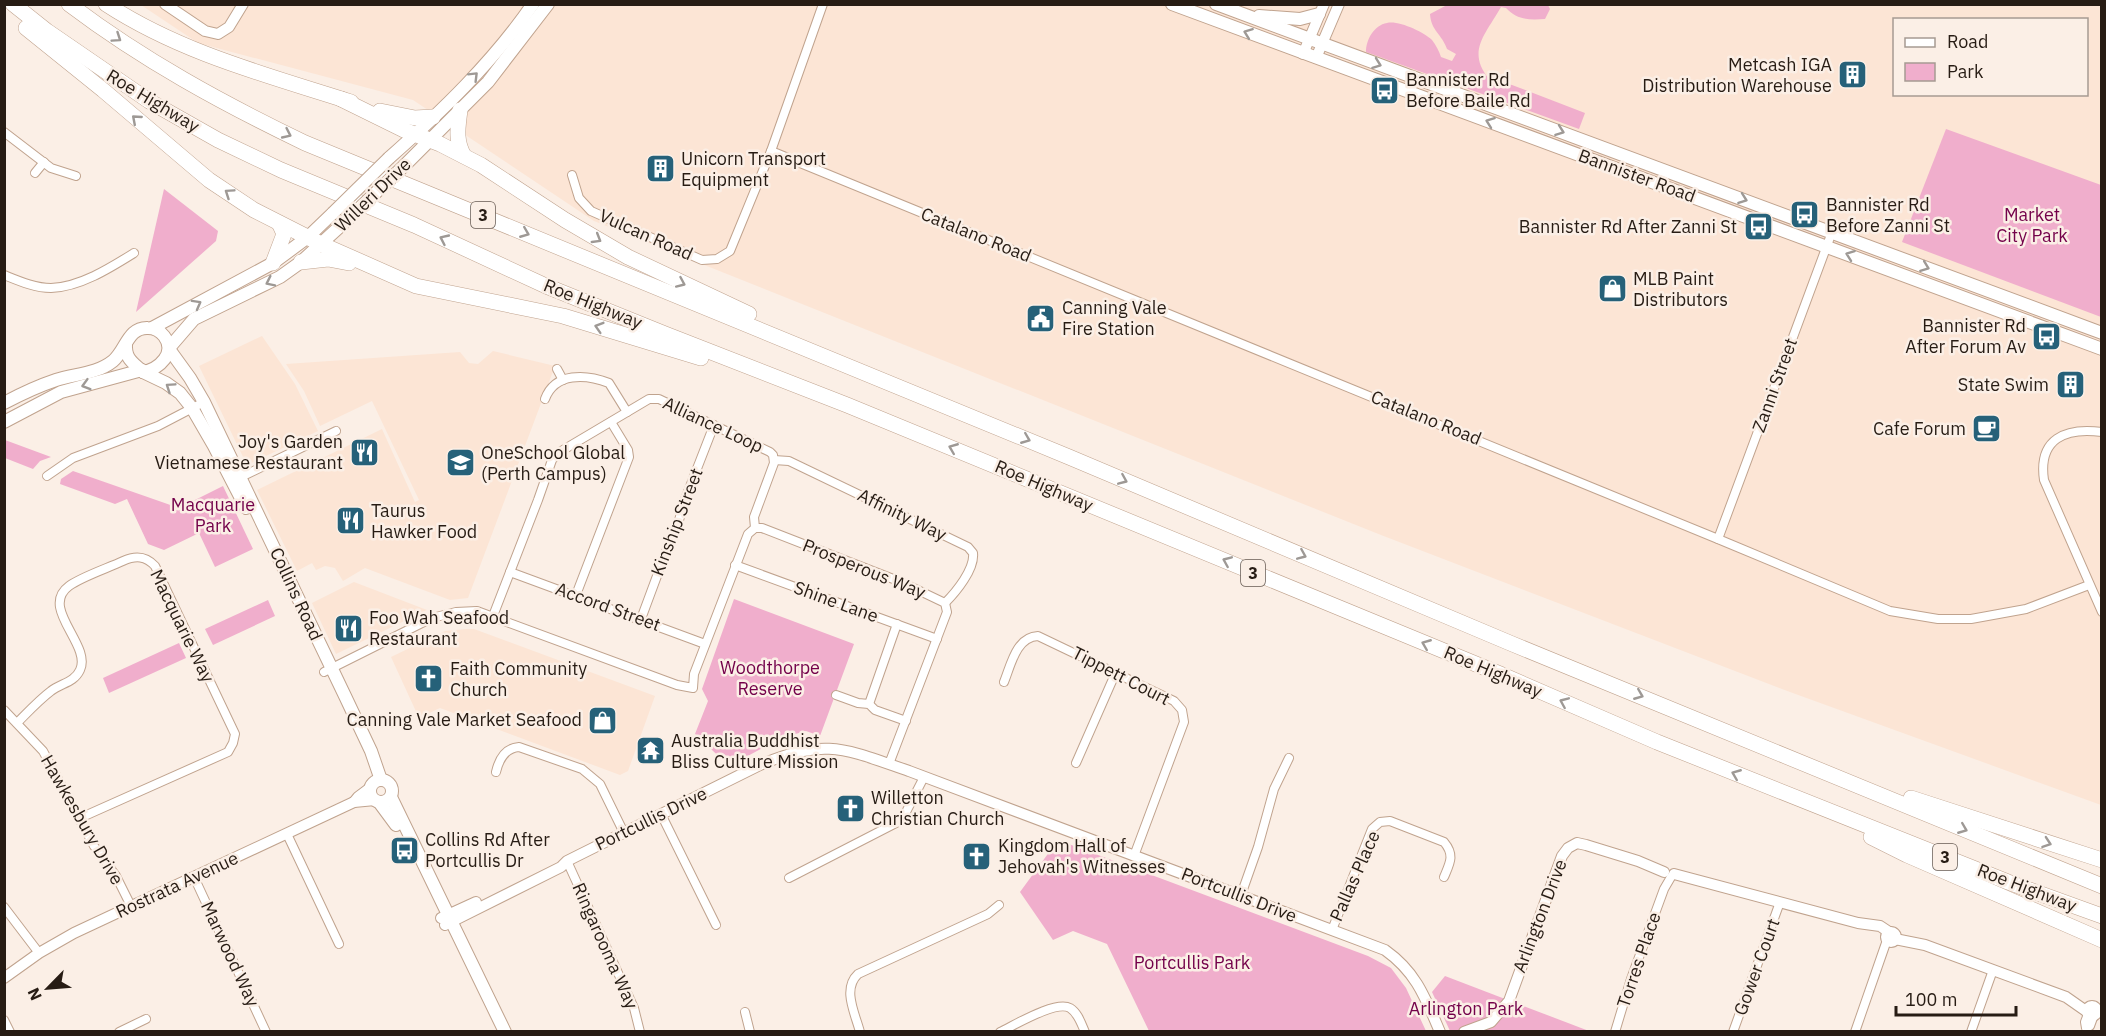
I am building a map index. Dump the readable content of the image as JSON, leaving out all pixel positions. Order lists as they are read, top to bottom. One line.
{"streets":{"highway":["Roe Highway","3"],"main road":["Bannister Road","Willeri Drive","Collins Road"],"street":["Vulcan Road","Catalano Road","Zanni Street","Alliance Loop","Affinity Way","Kinship Street","Prosperous Way","Shine Lane","Accord Street","Macquarie Way","Tippett Court","Portcullis Drive","Hawkesbury Drive","Pallas Place","Rostrata Avenue","Arlington Drive","Ringarooma Way","Marwood Way","Torres Place","Gower Court"]},"crossings":[["Bannister Road","Zanni Street"],["Willeri Drive","Collins Road"],["Vulcan Road","Catalano Road"],["Catalano Road","Zanni Street"],["Alliance Loop","Affinity Way"],["Alliance Loop","Kinship Street"],["Alliance Loop","Prosperous Way"],["Alliance Loop","Shine Lane"],["Alliance Loop","Accord Street"],["Affinity Way","Prosperous Way"],["Kinship Street","Accord Street"],["Prosperous Way","Shine Lane"],["Prosperous Way","Portcullis Drive"],["Collins Road","Portcullis Drive"],["Collins Road","Rostrata Avenue"],["Macquarie Way","Hawkesbury Drive"],["Tippett Court","Portcullis Drive"],["Portcullis Drive","Pallas Place"],["Portcullis Drive","Ringarooma Way"],["Hawkesbury Drive","Rostrata Avenue"],["Rostrata Avenue","Marwood Way"],["Arlington Drive","Torres Place"],["Arlington Drive","Gower Court"]],"parks":["Market City Park","Macquarie Park","Woodthorpe Reserve","Portcullis Park","Arlington Park"],"places":{"building":["Metcash IGA Distribution Warehouse","Unicorn Transport Equipment","State Swim"],"bus stop":["Bannister Rd Before Baile Rd","Bannister Rd Before Zanni St","Bannister Rd After Zanni St","Bannister Rd After Forum Av","Collins Rd After Portcullis Dr"],"shop":["MLB Paint Distributors","Canning Vale Market Seafood"],"public building":["Canning Vale Fire Station"],"cafe":["Cafe Forum"],"restaurant":["Joy's Garden Vietnamese Restaurant","Taurus Hawker Food","Foo Wah Seafood Restaurant"],"school or university":["OneSchool Global (Perth Campus)"],"church":["Faith Community Church","Willetton Christian Church","Kingdom Hall of Jehovah's Witnesses"],"temple":["Australia Buddhist Bliss Culture Mission"]},"legend":["Road","Park"],"scale_bar":"100 m","north":"bottom left"}
